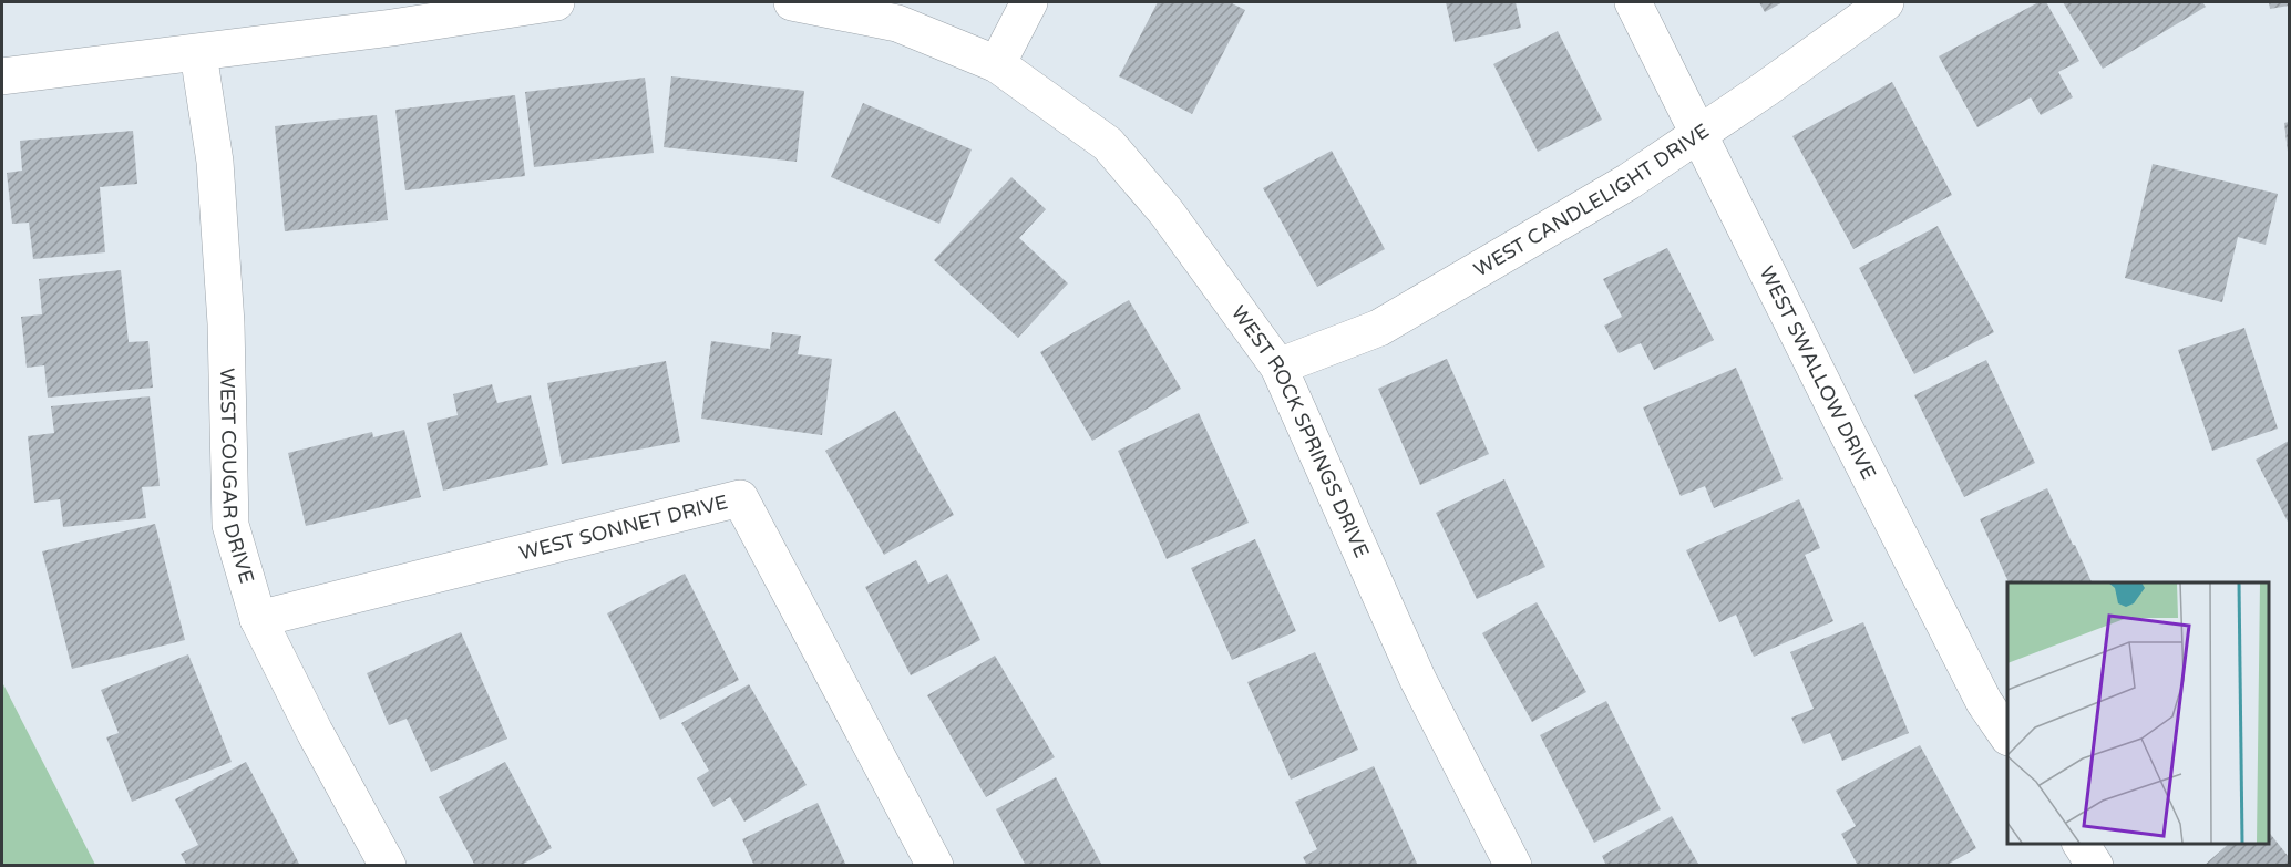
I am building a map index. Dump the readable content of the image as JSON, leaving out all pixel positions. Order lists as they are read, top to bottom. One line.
{"streets":{"street":["WEST CANDLELIGHT DRIVE","WEST SWALLOW DRIVE","WEST ROCK SPRINGS DRIVE","WEST COUGAR DRIVE","WEST SONNET DRIVE"]},"crossings":[["WEST CANDLELIGHT DRIVE","WEST SWALLOW DRIVE"],["WEST CANDLELIGHT DRIVE","WEST ROCK SPRINGS DRIVE"],["WEST COUGAR DRIVE","WEST SONNET DRIVE"]]}
